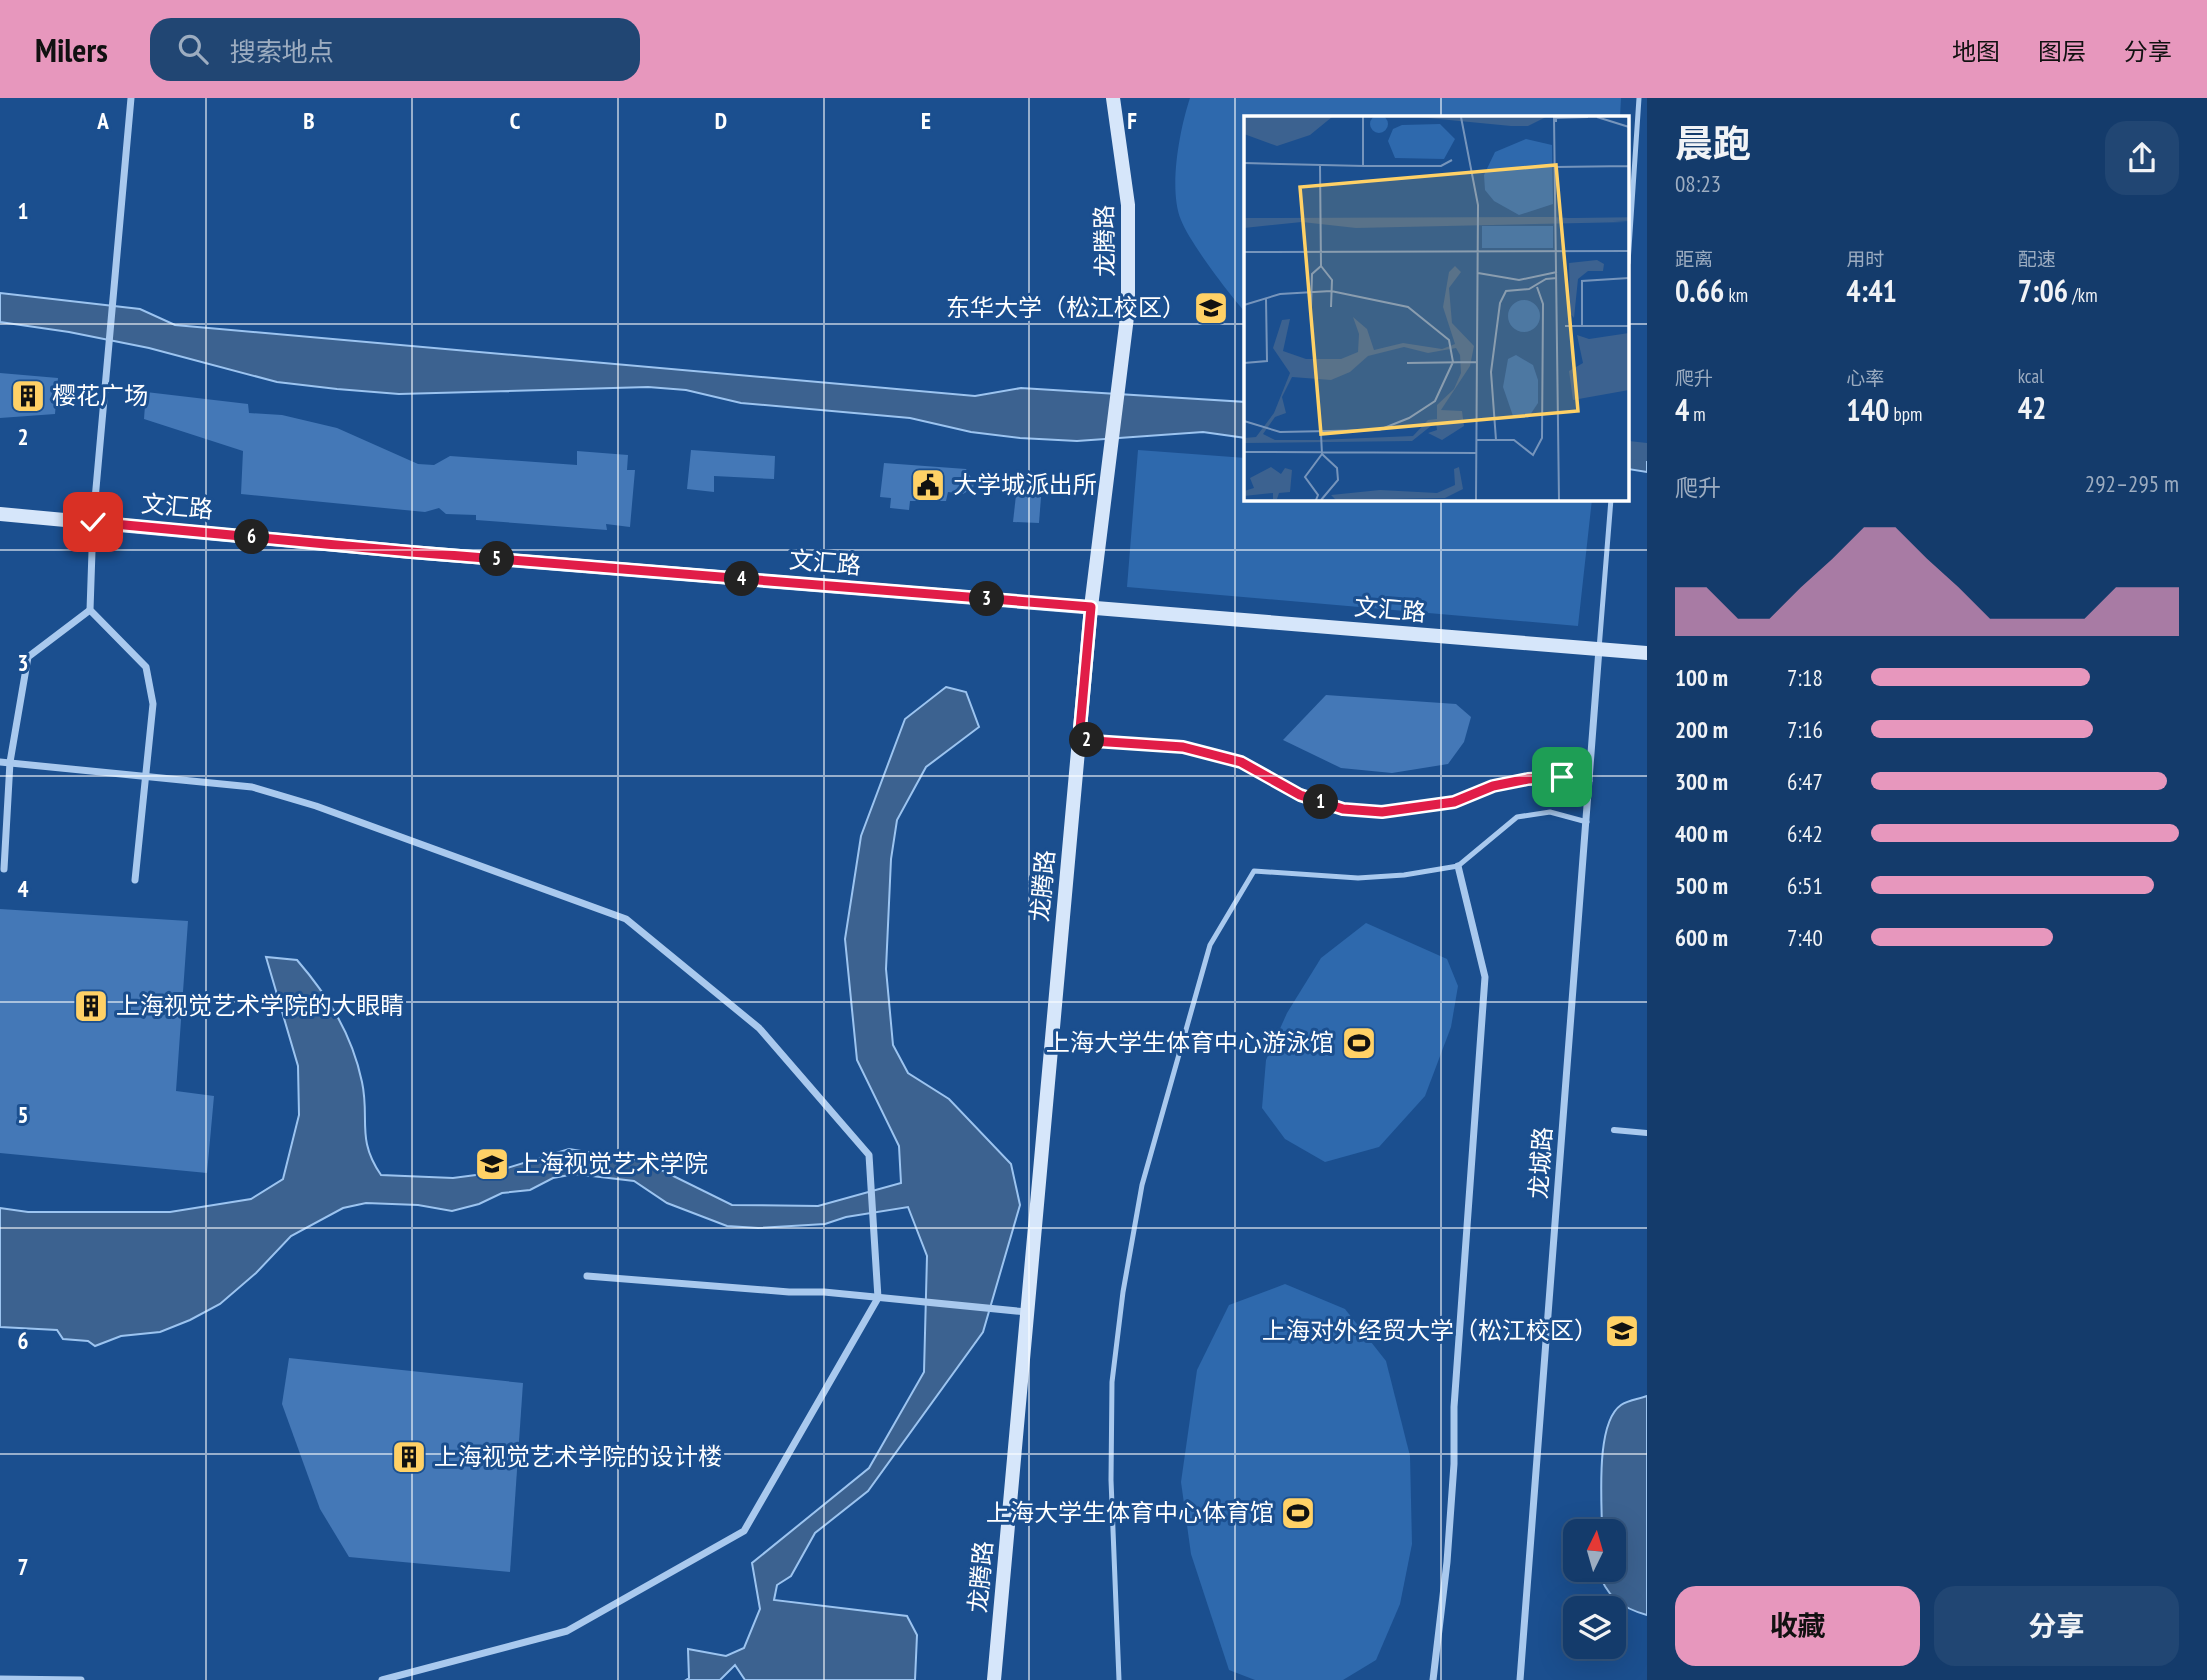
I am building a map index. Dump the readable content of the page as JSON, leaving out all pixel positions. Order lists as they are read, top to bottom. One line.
{"streets":{"main road":["龙腾路","文汇路"],"street":["龙城路"]},"crossings":[["龙腾路","文汇路"],["文汇路","龙城路"]],"places":{"school or university":["东华大学（松江校区）","上海视觉艺术学院","上海对外经贸大学（松江校区）"],"building":["樱花广场","上海视觉艺术学院的大眼睛","上海视觉艺术学院的设计楼"],"public building":["大学城派出所"],"sports":["上海大学生体育中心游泳馆","上海大学生体育中心体育馆"]},"north":"top","page":{"header":"Milers","search":"搜索地点","nav":["地图","图层","分享"],"heading":["晨跑","08:23"],"stats":[["距离","0.66 km"],["用时","4:41"],["配速","7:06 /km"],["爬升","4 m"],["心率","140 bpm"],["kcal","42"]],"chart":["爬升","292–295 m"],"pins":["6","5","4","3","2","1"],"list":[{"name":"100 m","note":"7:18"},{"name":"200 m","note":"7:16"},{"name":"300 m","note":"6:47"},{"name":"400 m","note":"6:42"},{"name":"500 m","note":"6:51"},{"name":"600 m","note":"7:40"}],"buttons":["收藏","分享"]},"grid":{"columns":["A","B","C","D","E","F"],"rows":["1","2","3","4","5","6","7"]}}
